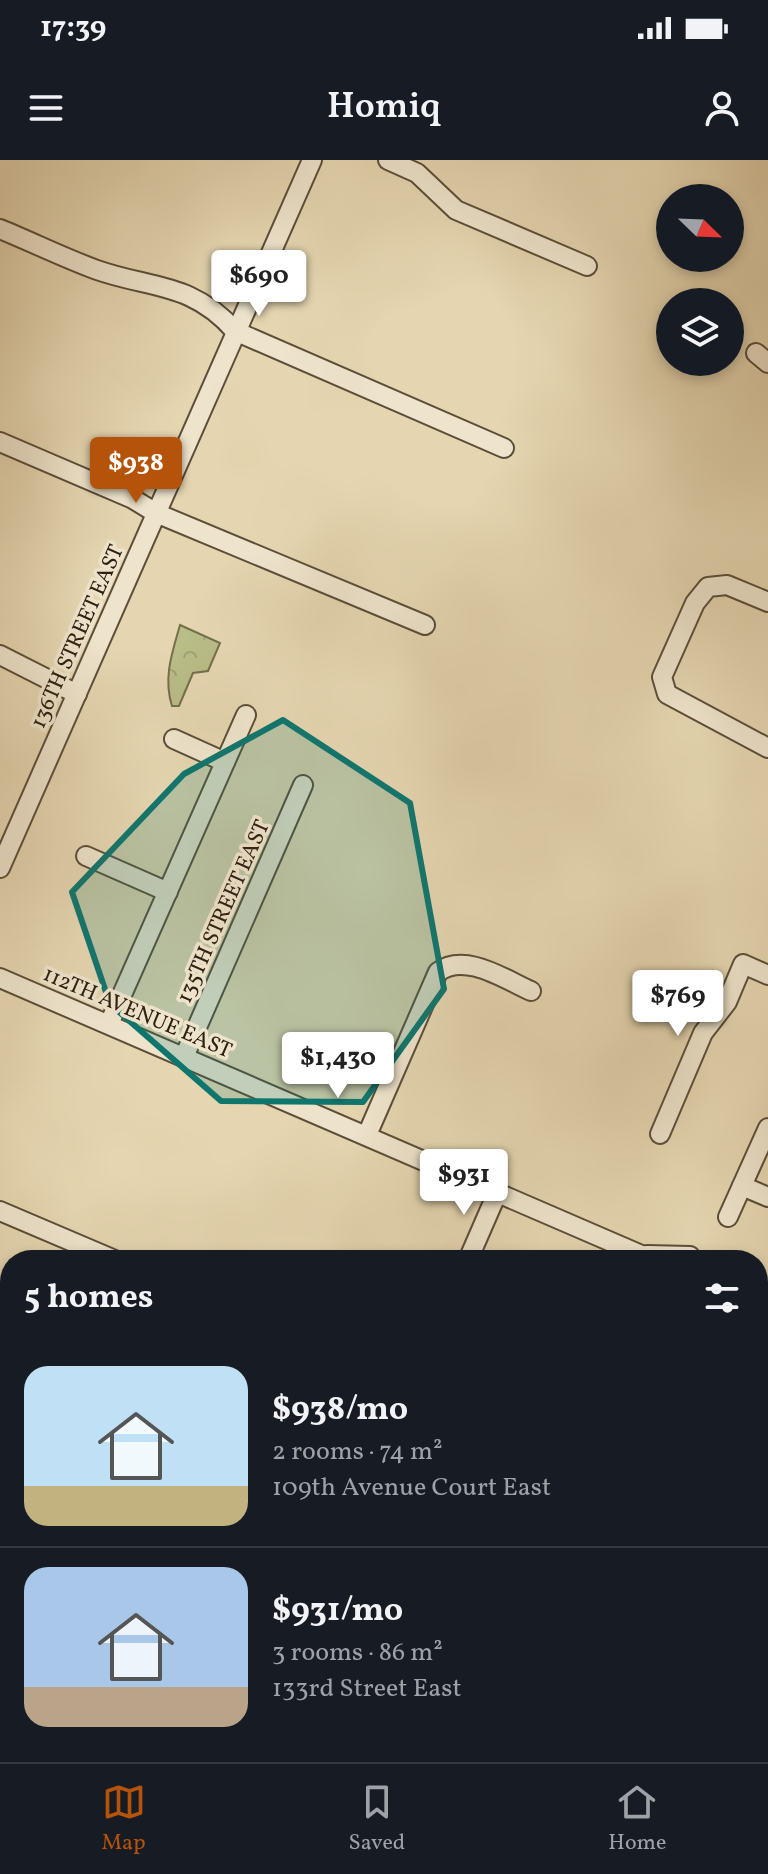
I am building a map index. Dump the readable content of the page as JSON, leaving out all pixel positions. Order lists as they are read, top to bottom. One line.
{"streets":{"street":["136TH STREET EAST","135TH STREET EAST","112TH AVENUE EAST"]},"crossings":[["135TH STREET EAST","112TH AVENUE EAST"]],"north":"bottom right","page":{"status":"17:39","header":"Homiq","price":["$690","$938","$769","$1,430","$931"],"heading":"5 homes","list":[{"name":"$938/mo","note":"2 rooms · 74 m² · 109th Avenue Court East"},{"name":"$931/mo","note":"3 rooms · 86 m² · 133rd Street East"}],"tabs":["Map","Saved","Home"]}}
